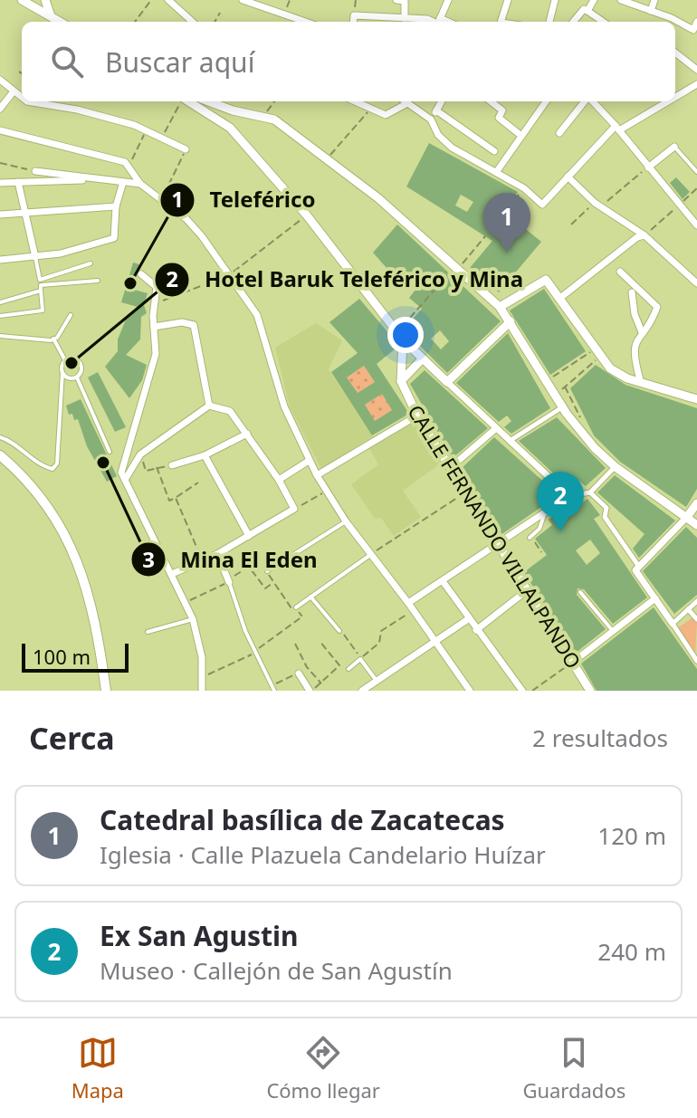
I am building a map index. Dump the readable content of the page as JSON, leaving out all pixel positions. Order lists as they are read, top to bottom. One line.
{"streets":{"street":["CALLE FERNANDO VILLALPANDO"]},"places":["Teleférico","Hotel Baruk Teleférico y Mina","Mina El Eden"],"scale_bar":"100 m","page":{"search":"Buscar aquí","pins":["1","2"],"scale":"100 m","heading":["Cerca","2 resultados"],"list":[{"mark":"1","name":"Catedral basílica de Zacatecas","note":"Iglesia · Calle Plazuela Candelario Huízar","value":"120 m"},{"mark":"2","name":"Ex San Agustin","note":"Museo · Callejón de San Agustín","value":"240 m"}],"nav":["Mapa","Cómo llegar","Guardados"]}}
